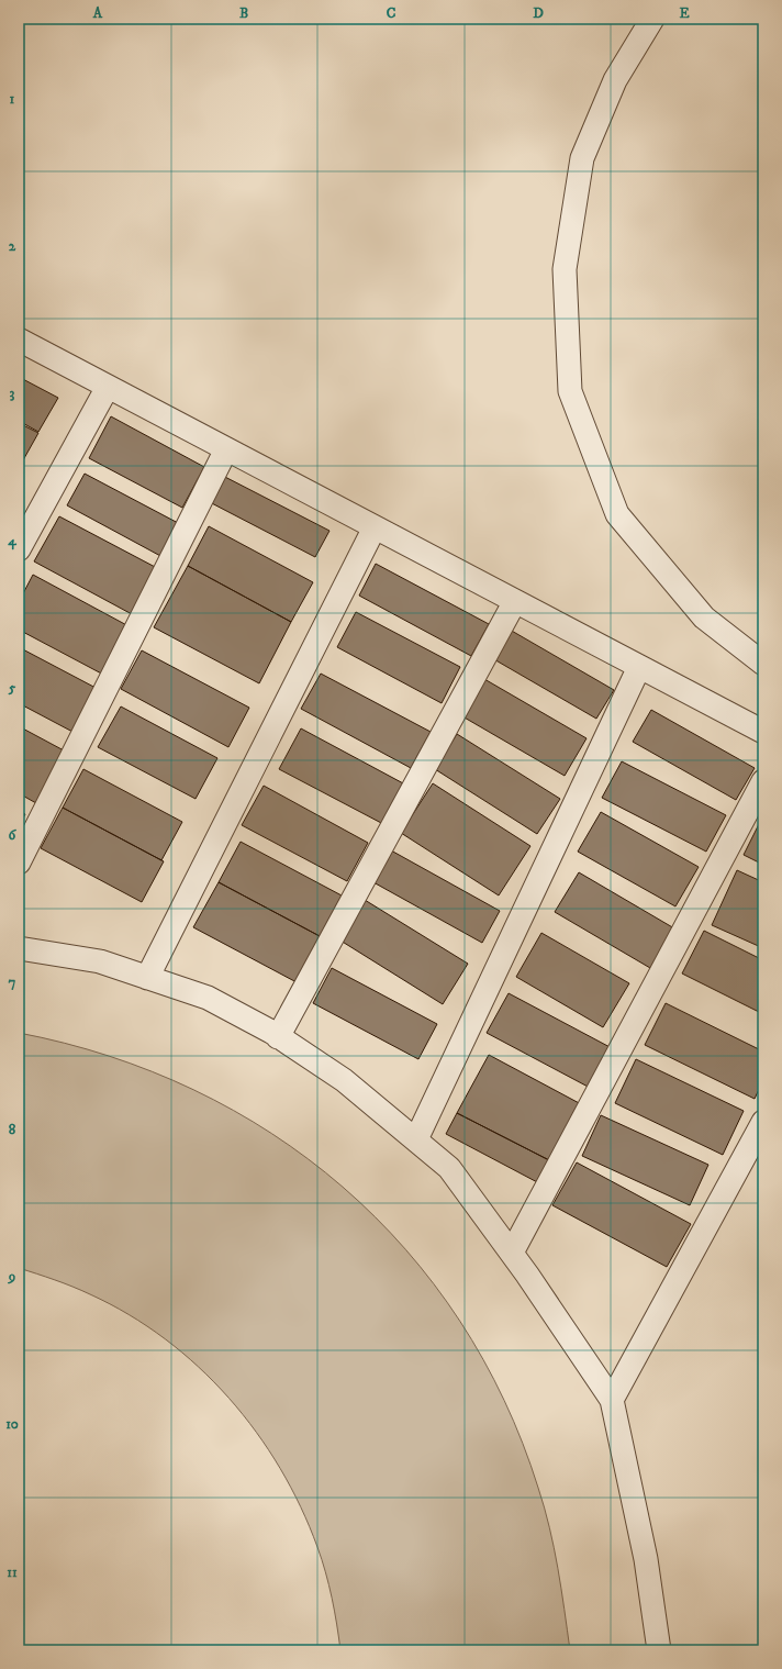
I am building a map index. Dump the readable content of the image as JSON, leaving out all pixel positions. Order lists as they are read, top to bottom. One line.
{"grid":{"columns":["A","B","C","D","E"],"rows":["1","2","3","4","5","6","7","8","9","10","11"]}}
